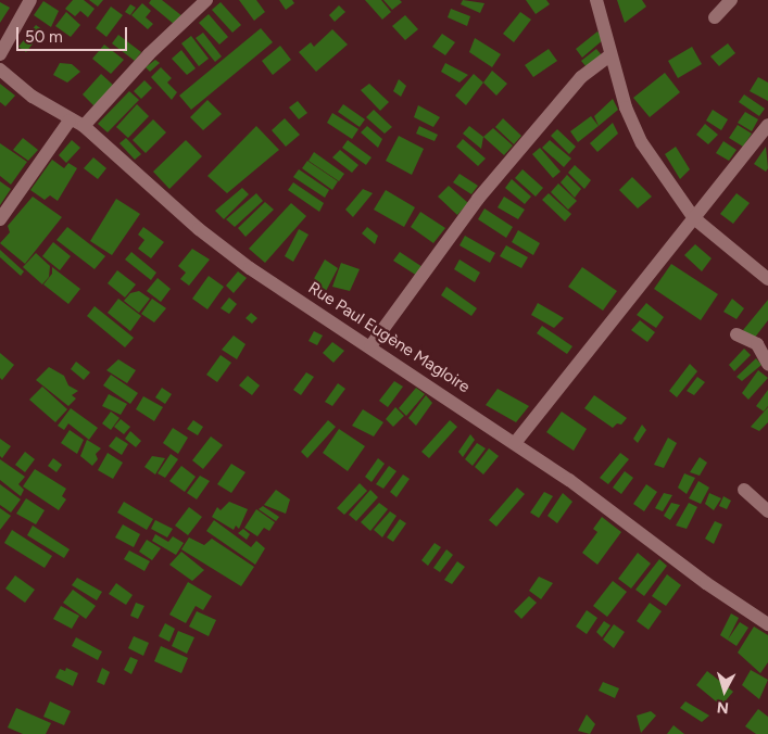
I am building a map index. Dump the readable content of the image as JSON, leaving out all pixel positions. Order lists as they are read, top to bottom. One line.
{"streets":{"street":["Rue Paul Eugène Magloire"]},"scale_bar":"50 m","north":"bottom"}
